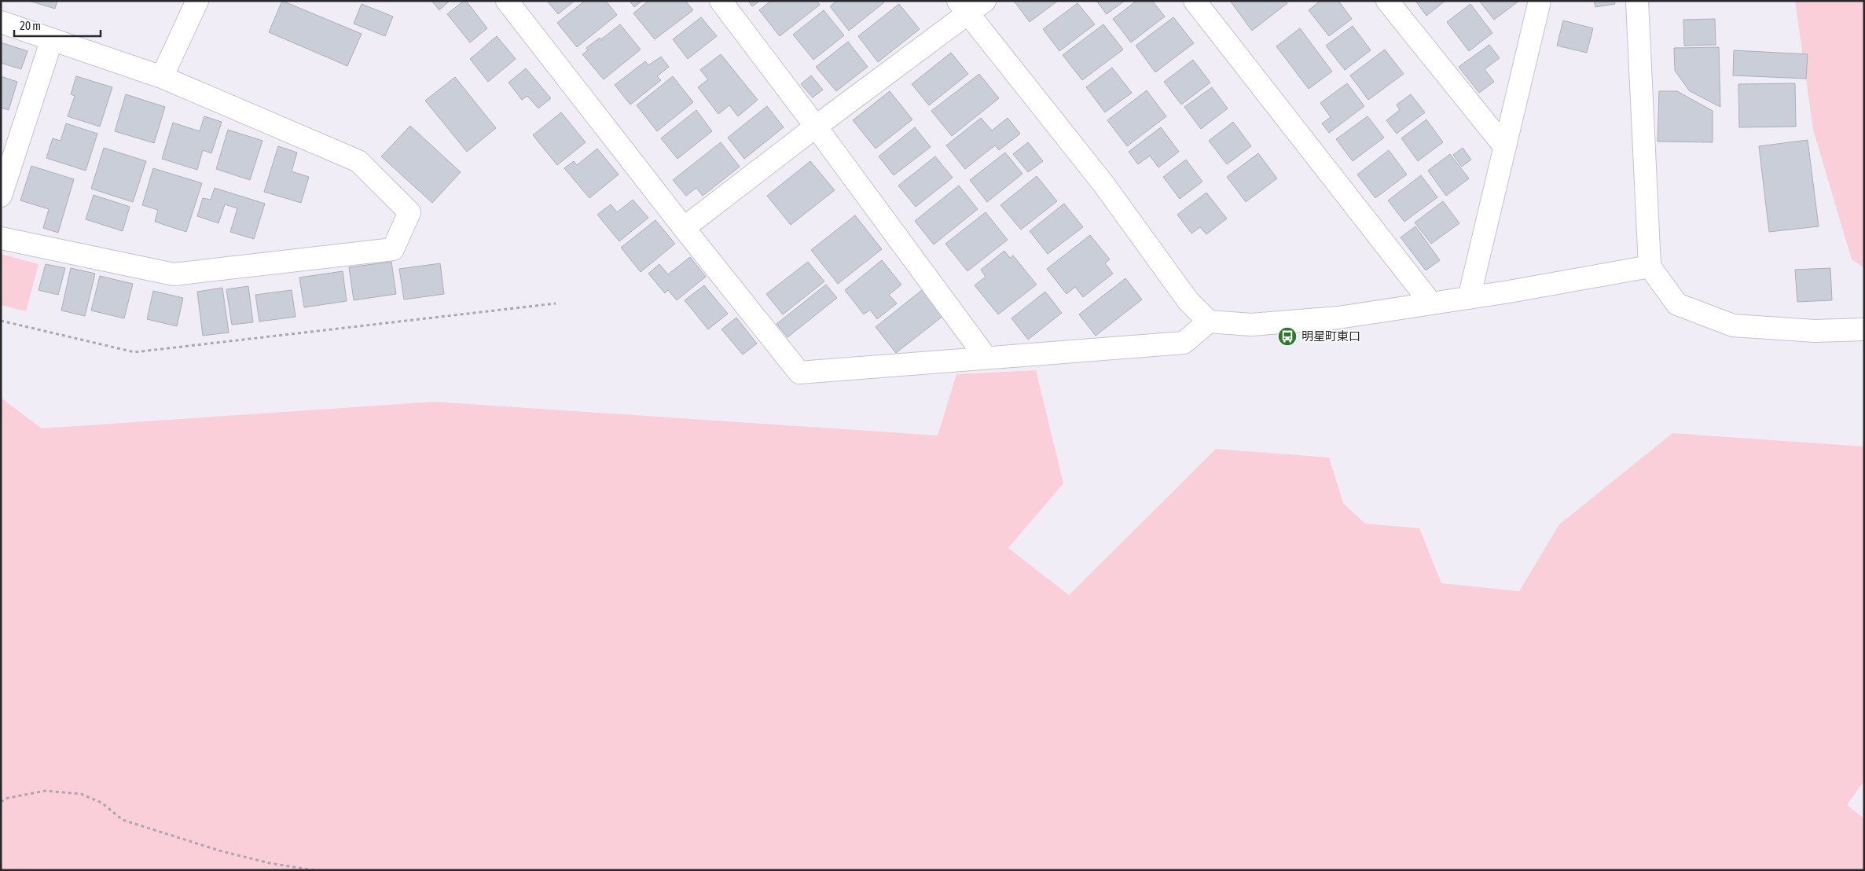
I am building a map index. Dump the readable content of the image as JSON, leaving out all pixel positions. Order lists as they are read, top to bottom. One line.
{"places":{"bus stop":["明星町東口"]},"scale_bar":"20 m"}
